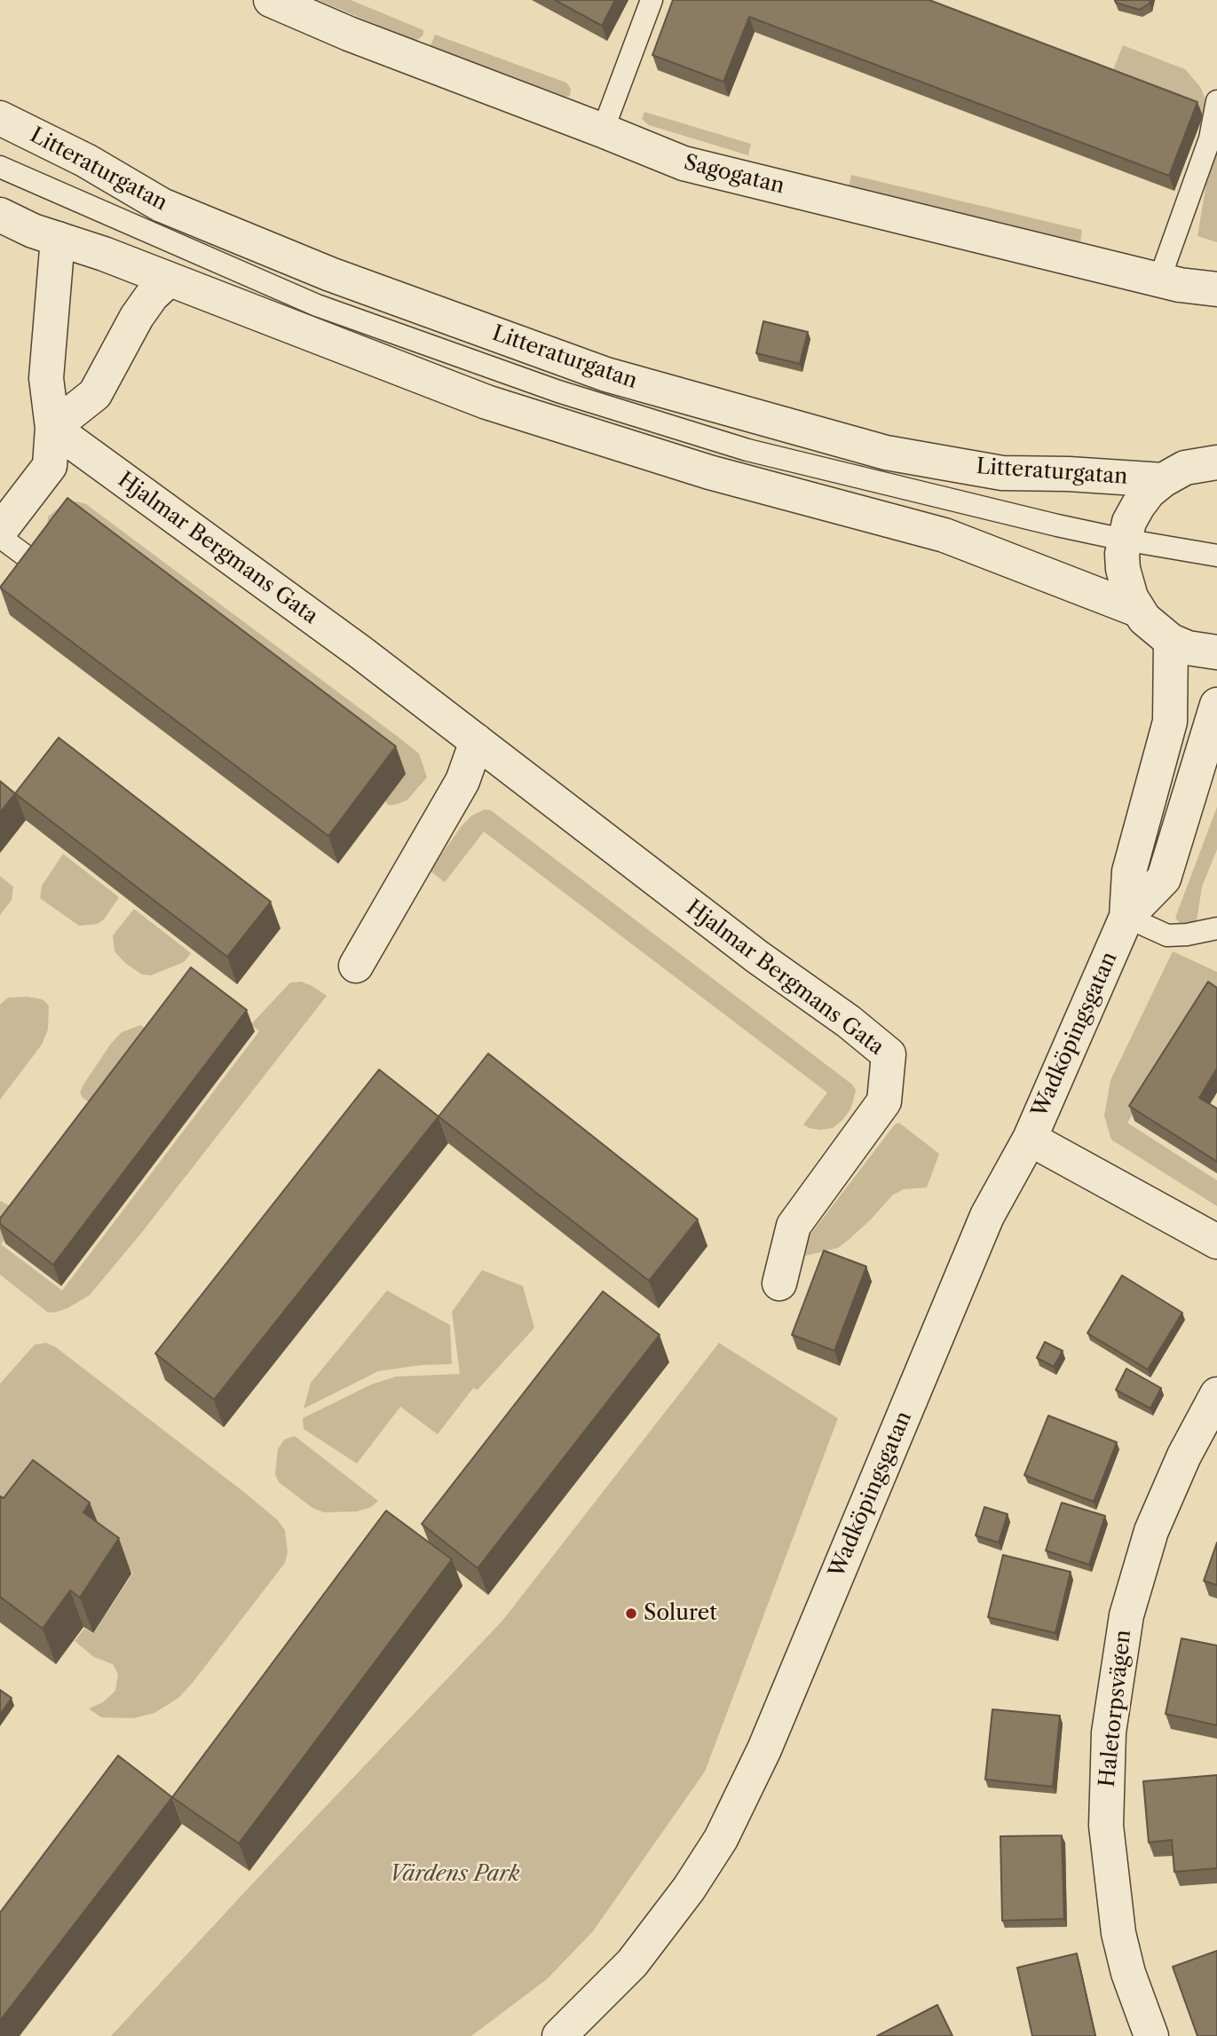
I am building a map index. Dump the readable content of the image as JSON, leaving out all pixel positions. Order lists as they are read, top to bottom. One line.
{"streets":{"street":["Litteraturgatan","Sagogatan","Hjalmar Bergmans Gata","Wadköpingsgatan","Haletorpsvägen"]},"crossings":[["Litteraturgatan","Wadköpingsgatan"]],"parks":["Värdens Park"],"places":["Soluret"]}
